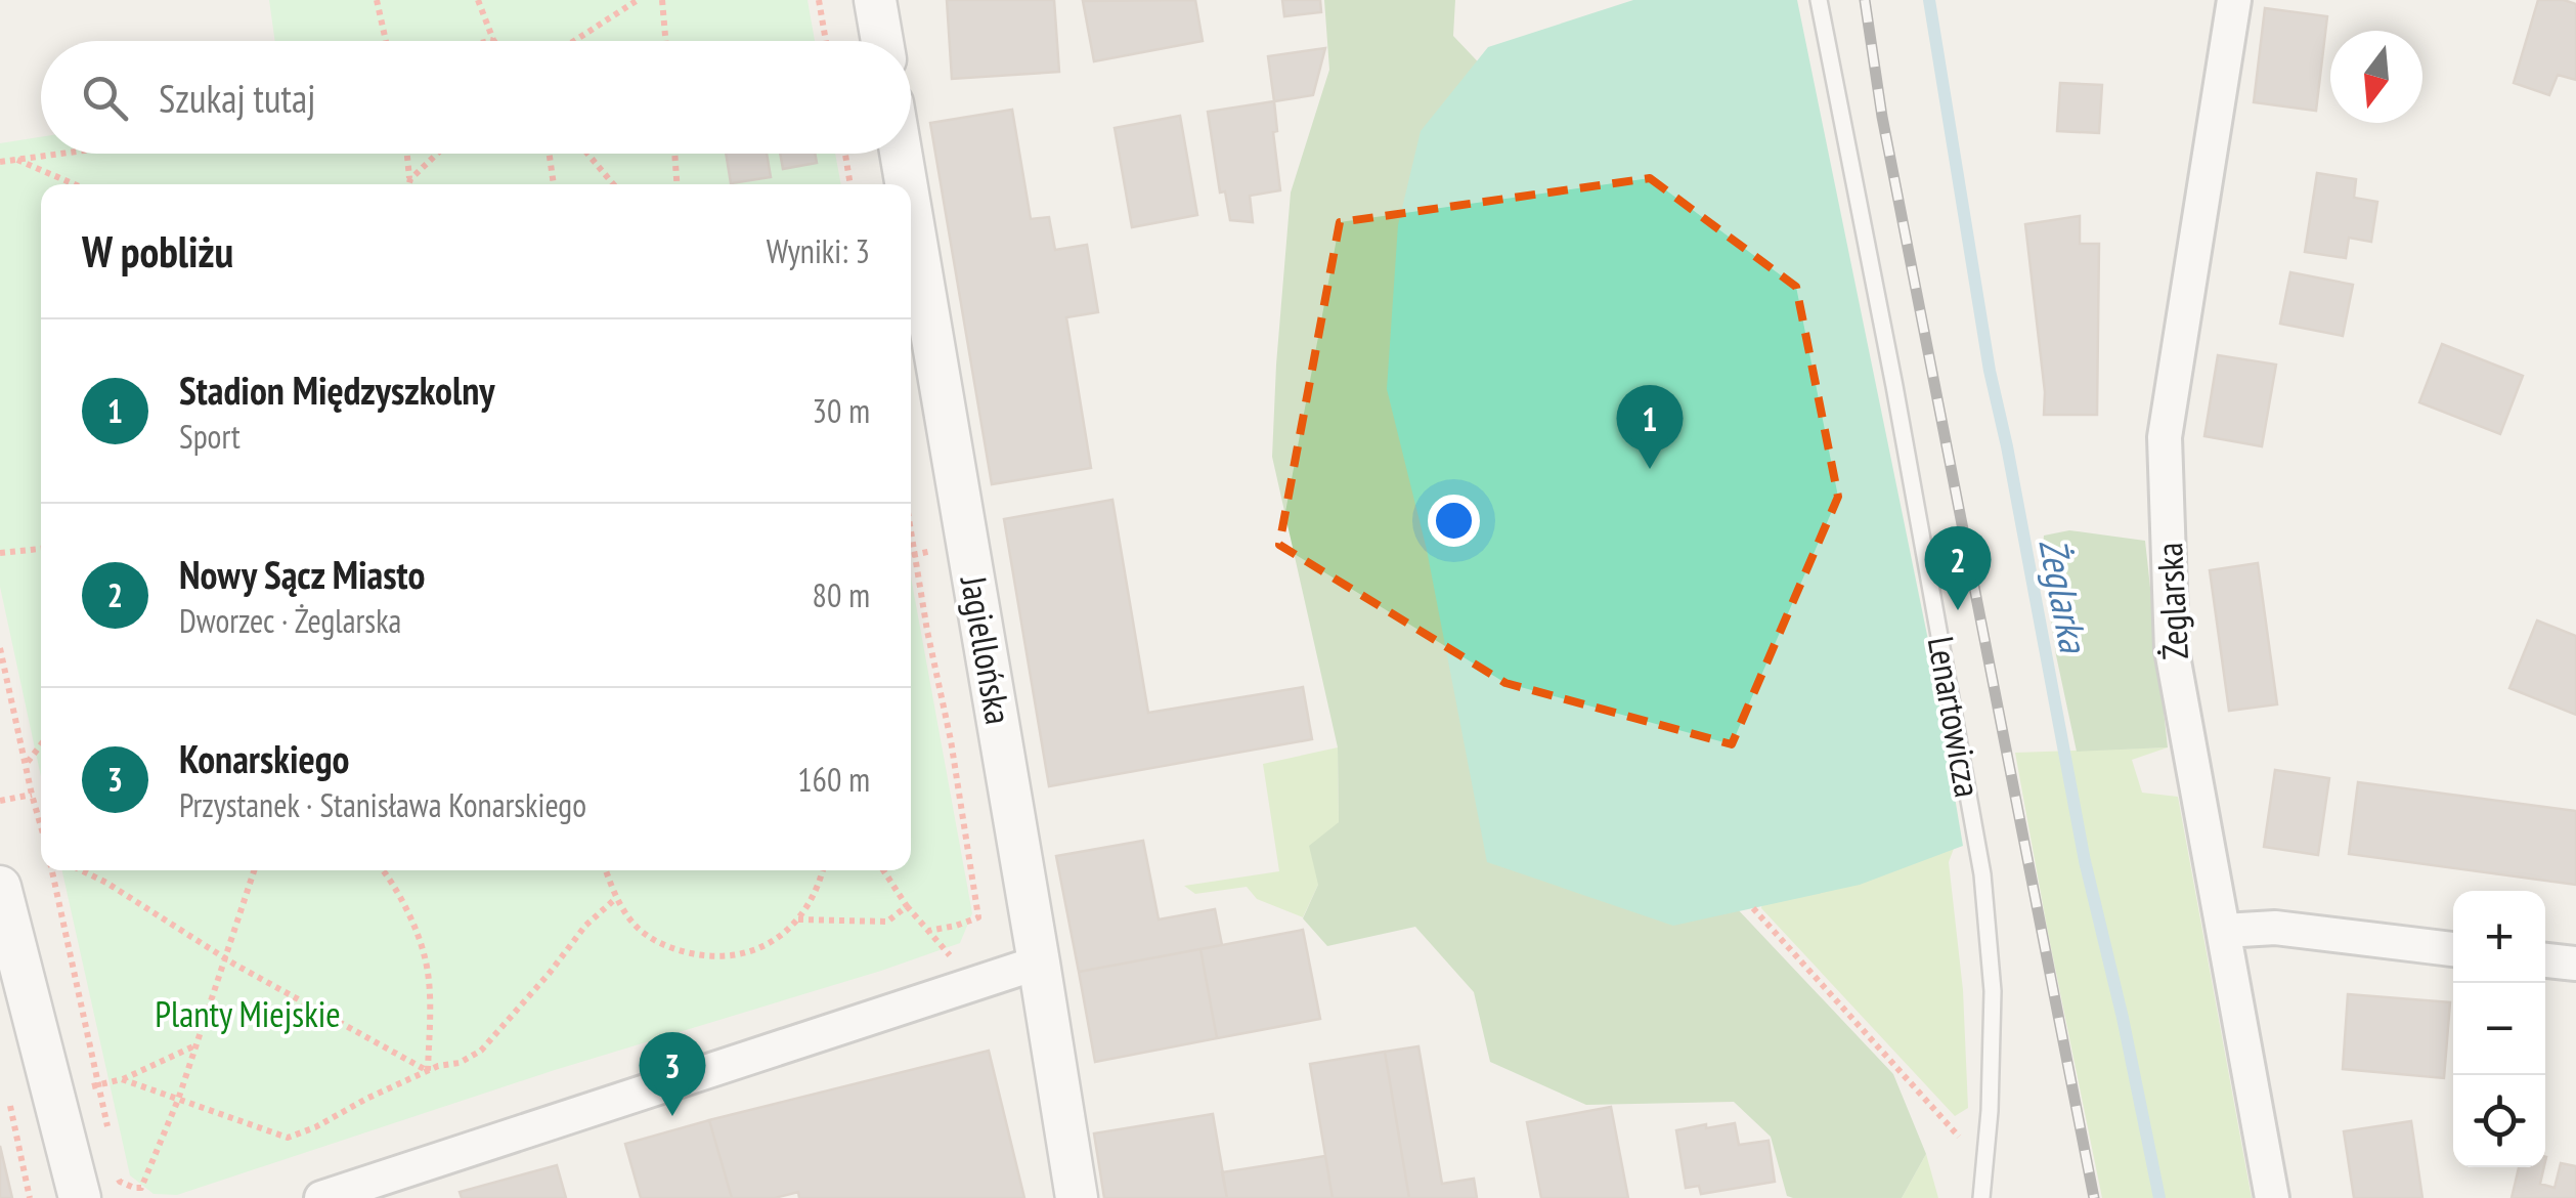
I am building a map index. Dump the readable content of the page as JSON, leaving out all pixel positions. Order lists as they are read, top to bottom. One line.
{"streets":{"street":["Żeglarska","Jagiellońska"],"lane":["Lenartowicza"]},"water":["Żeglarka"],"parks":["Planty Miejskie"],"north":"bottom","page":{"search":"Szukaj tutaj","heading":["W pobliżu","Wyniki: 3"],"list":[{"mark":"1","name":"Stadion Międzyszkolny","note":"Sport","value":"30 m"},{"mark":"2","name":"Nowy Sącz Miasto","note":"Dworzec · Żeglarska","value":"80 m"},{"mark":"3","name":"Konarskiego","note":"Przystanek · Stanisława Konarskiego","value":"160 m"}],"pins":["1","2","3"],"map_buttons":["+","−"]}}
